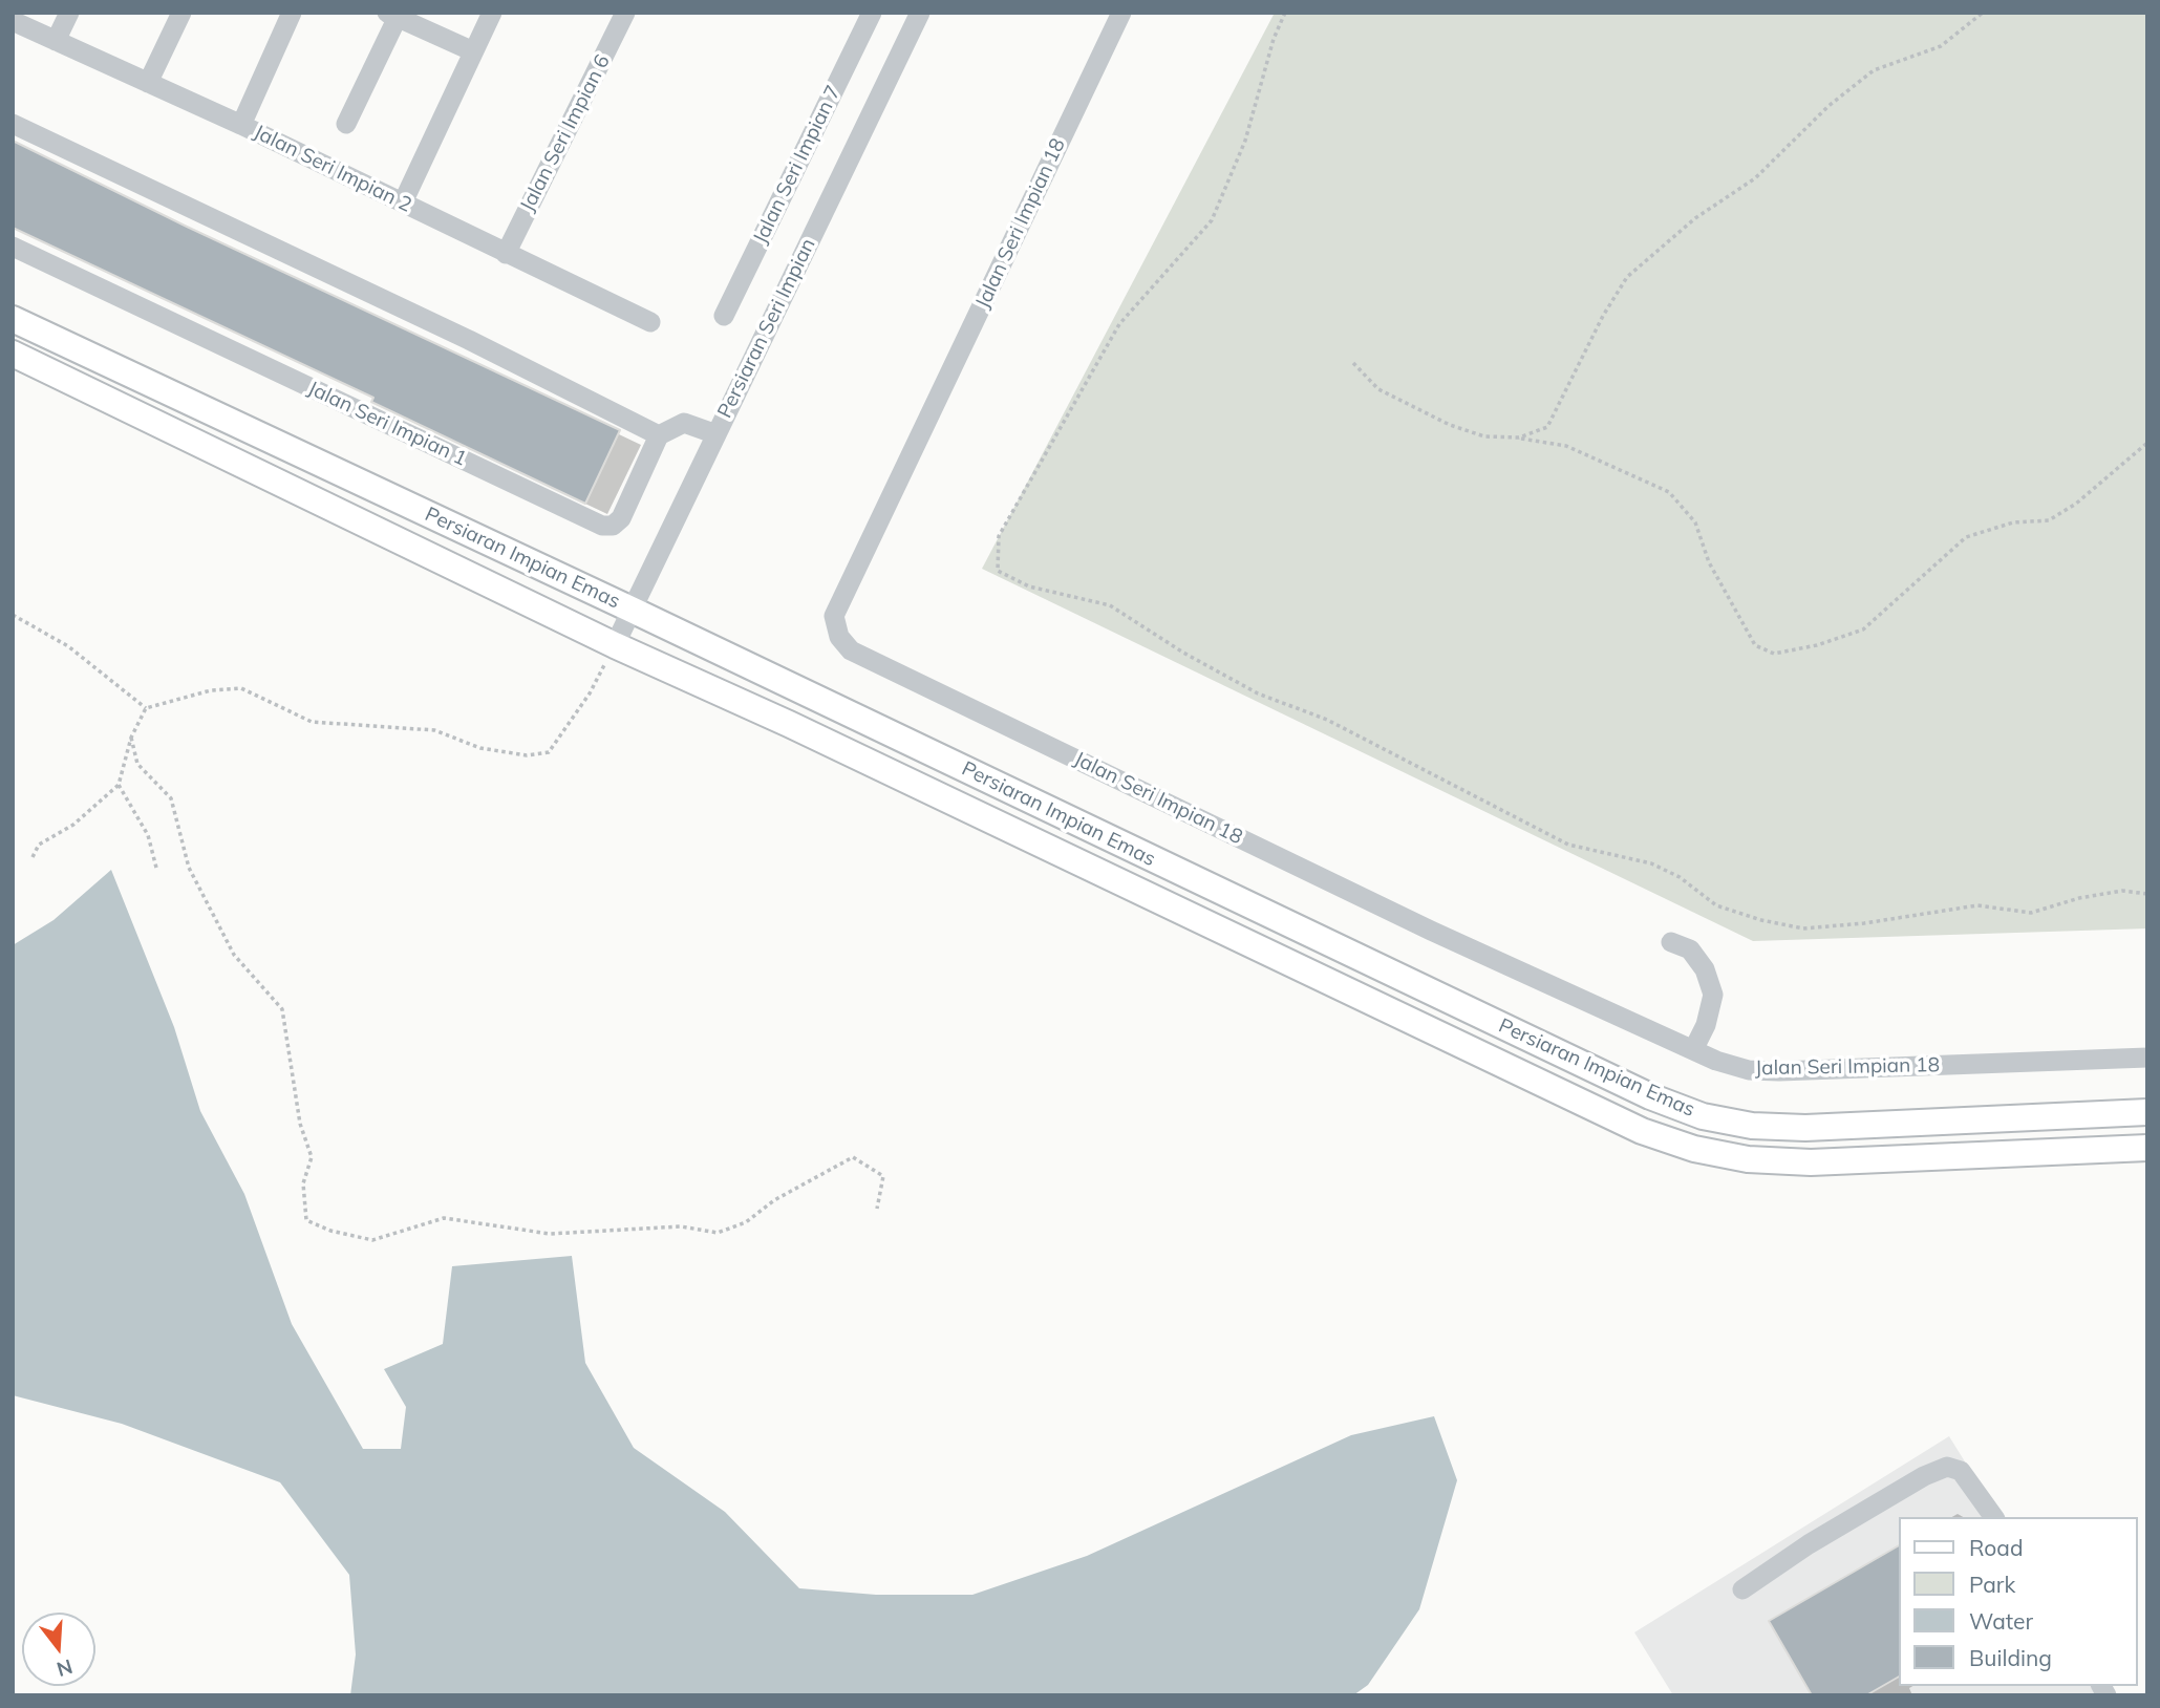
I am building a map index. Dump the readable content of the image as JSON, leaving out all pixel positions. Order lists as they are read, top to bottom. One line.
{"streets":{"main road":["Persiaran Impian Emas"],"street":["Jalan Seri Impian 6","Jalan Seri Impian 7","Jalan Seri Impian 2","Jalan Seri Impian 18","Persiaran Seri Impian","Jalan Seri Impian 1"]},"crossings":[["Jalan Seri Impian 6","Jalan Seri Impian 2"],["Persiaran Seri Impian","Persiaran Impian Emas"]],"legend":["Road","Park","Water","Building"],"north":"bottom"}
